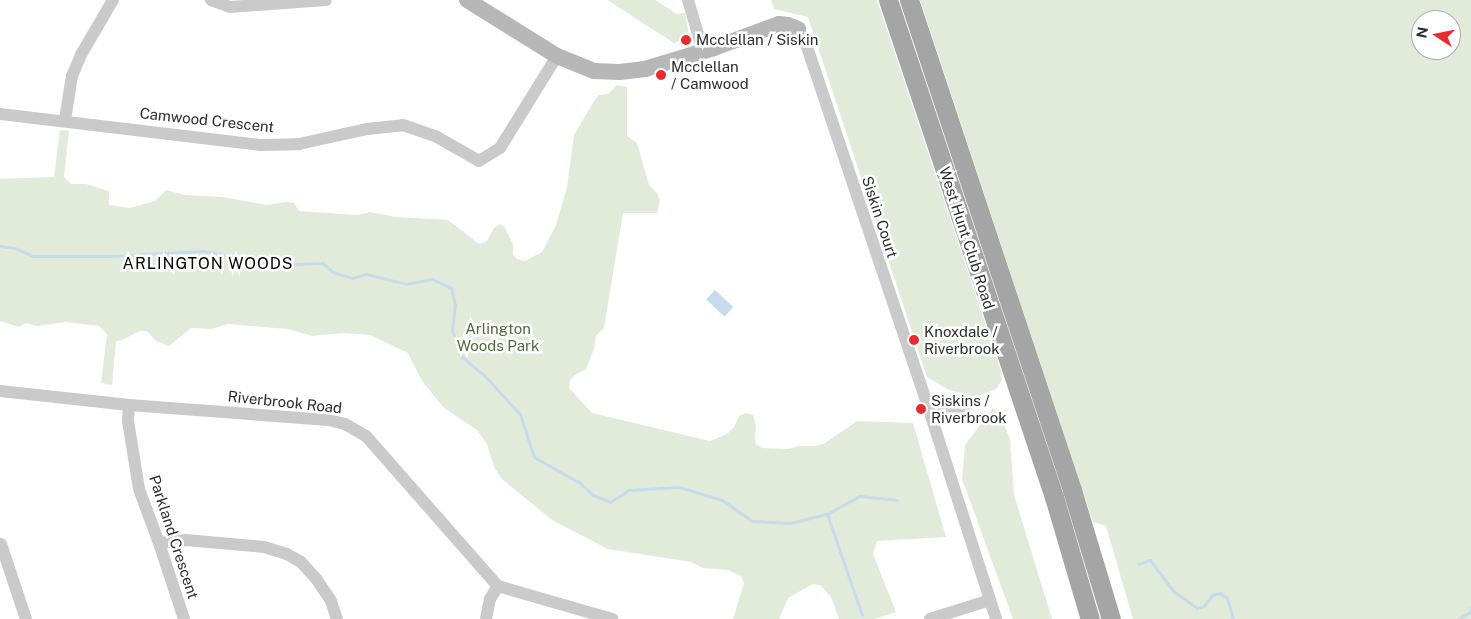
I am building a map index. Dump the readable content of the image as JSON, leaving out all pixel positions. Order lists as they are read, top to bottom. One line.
{"streets":{"main road":["West Hunt Club Road"],"street":["Camwood Crescent","Siskin Court","Riverbrook Road","Parkland Crescent"]},"crossings":[["Riverbrook Road","Parkland Crescent"]],"districts":["ARLINGTON WOODS"],"parks":["Arlington Woods Park"],"places":["Mcclellan / Siskin","Mcclellan / Camwood","Knoxdale / Riverbrook","Siskins / Riverbrook"],"north":"left"}
